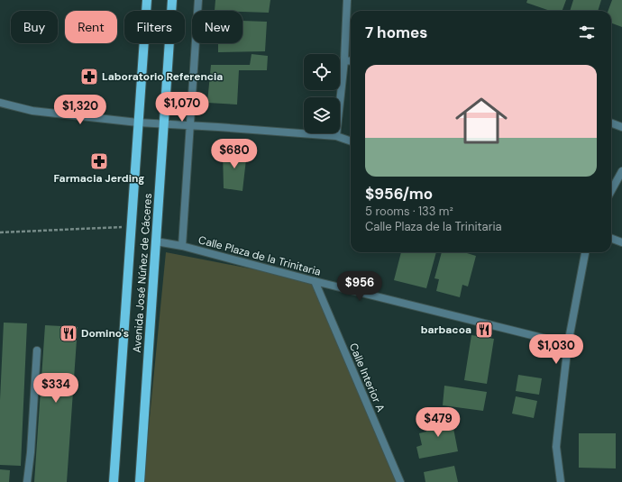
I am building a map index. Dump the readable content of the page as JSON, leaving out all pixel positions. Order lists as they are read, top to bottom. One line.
{"streets":{"main road":["Avenida José Núñez de Cáceres"],"street":["Calle Plaza de la Trinitaria","Calle Interior A"]},"crossings":[["Calle Plaza de la Trinitaria","Avenida José Núñez de Cáceres"],["Calle Plaza de la Trinitaria","Calle Interior A"]],"places":{"pharmacy":["Laboratorio Referencia","Farmacia Jerding"],"restaurant":["barbacoa","Domino's"]},"page":{"chip":["Buy","Rent","Filters","New"],"heading":"7 homes","list":[{"name":"$956/mo","note":"5 rooms · 133 m² · Calle Plaza de la Trinitaria"}],"price":["$1,070","$1,320","$680","$956","$1,030","$334","$479"]}}
